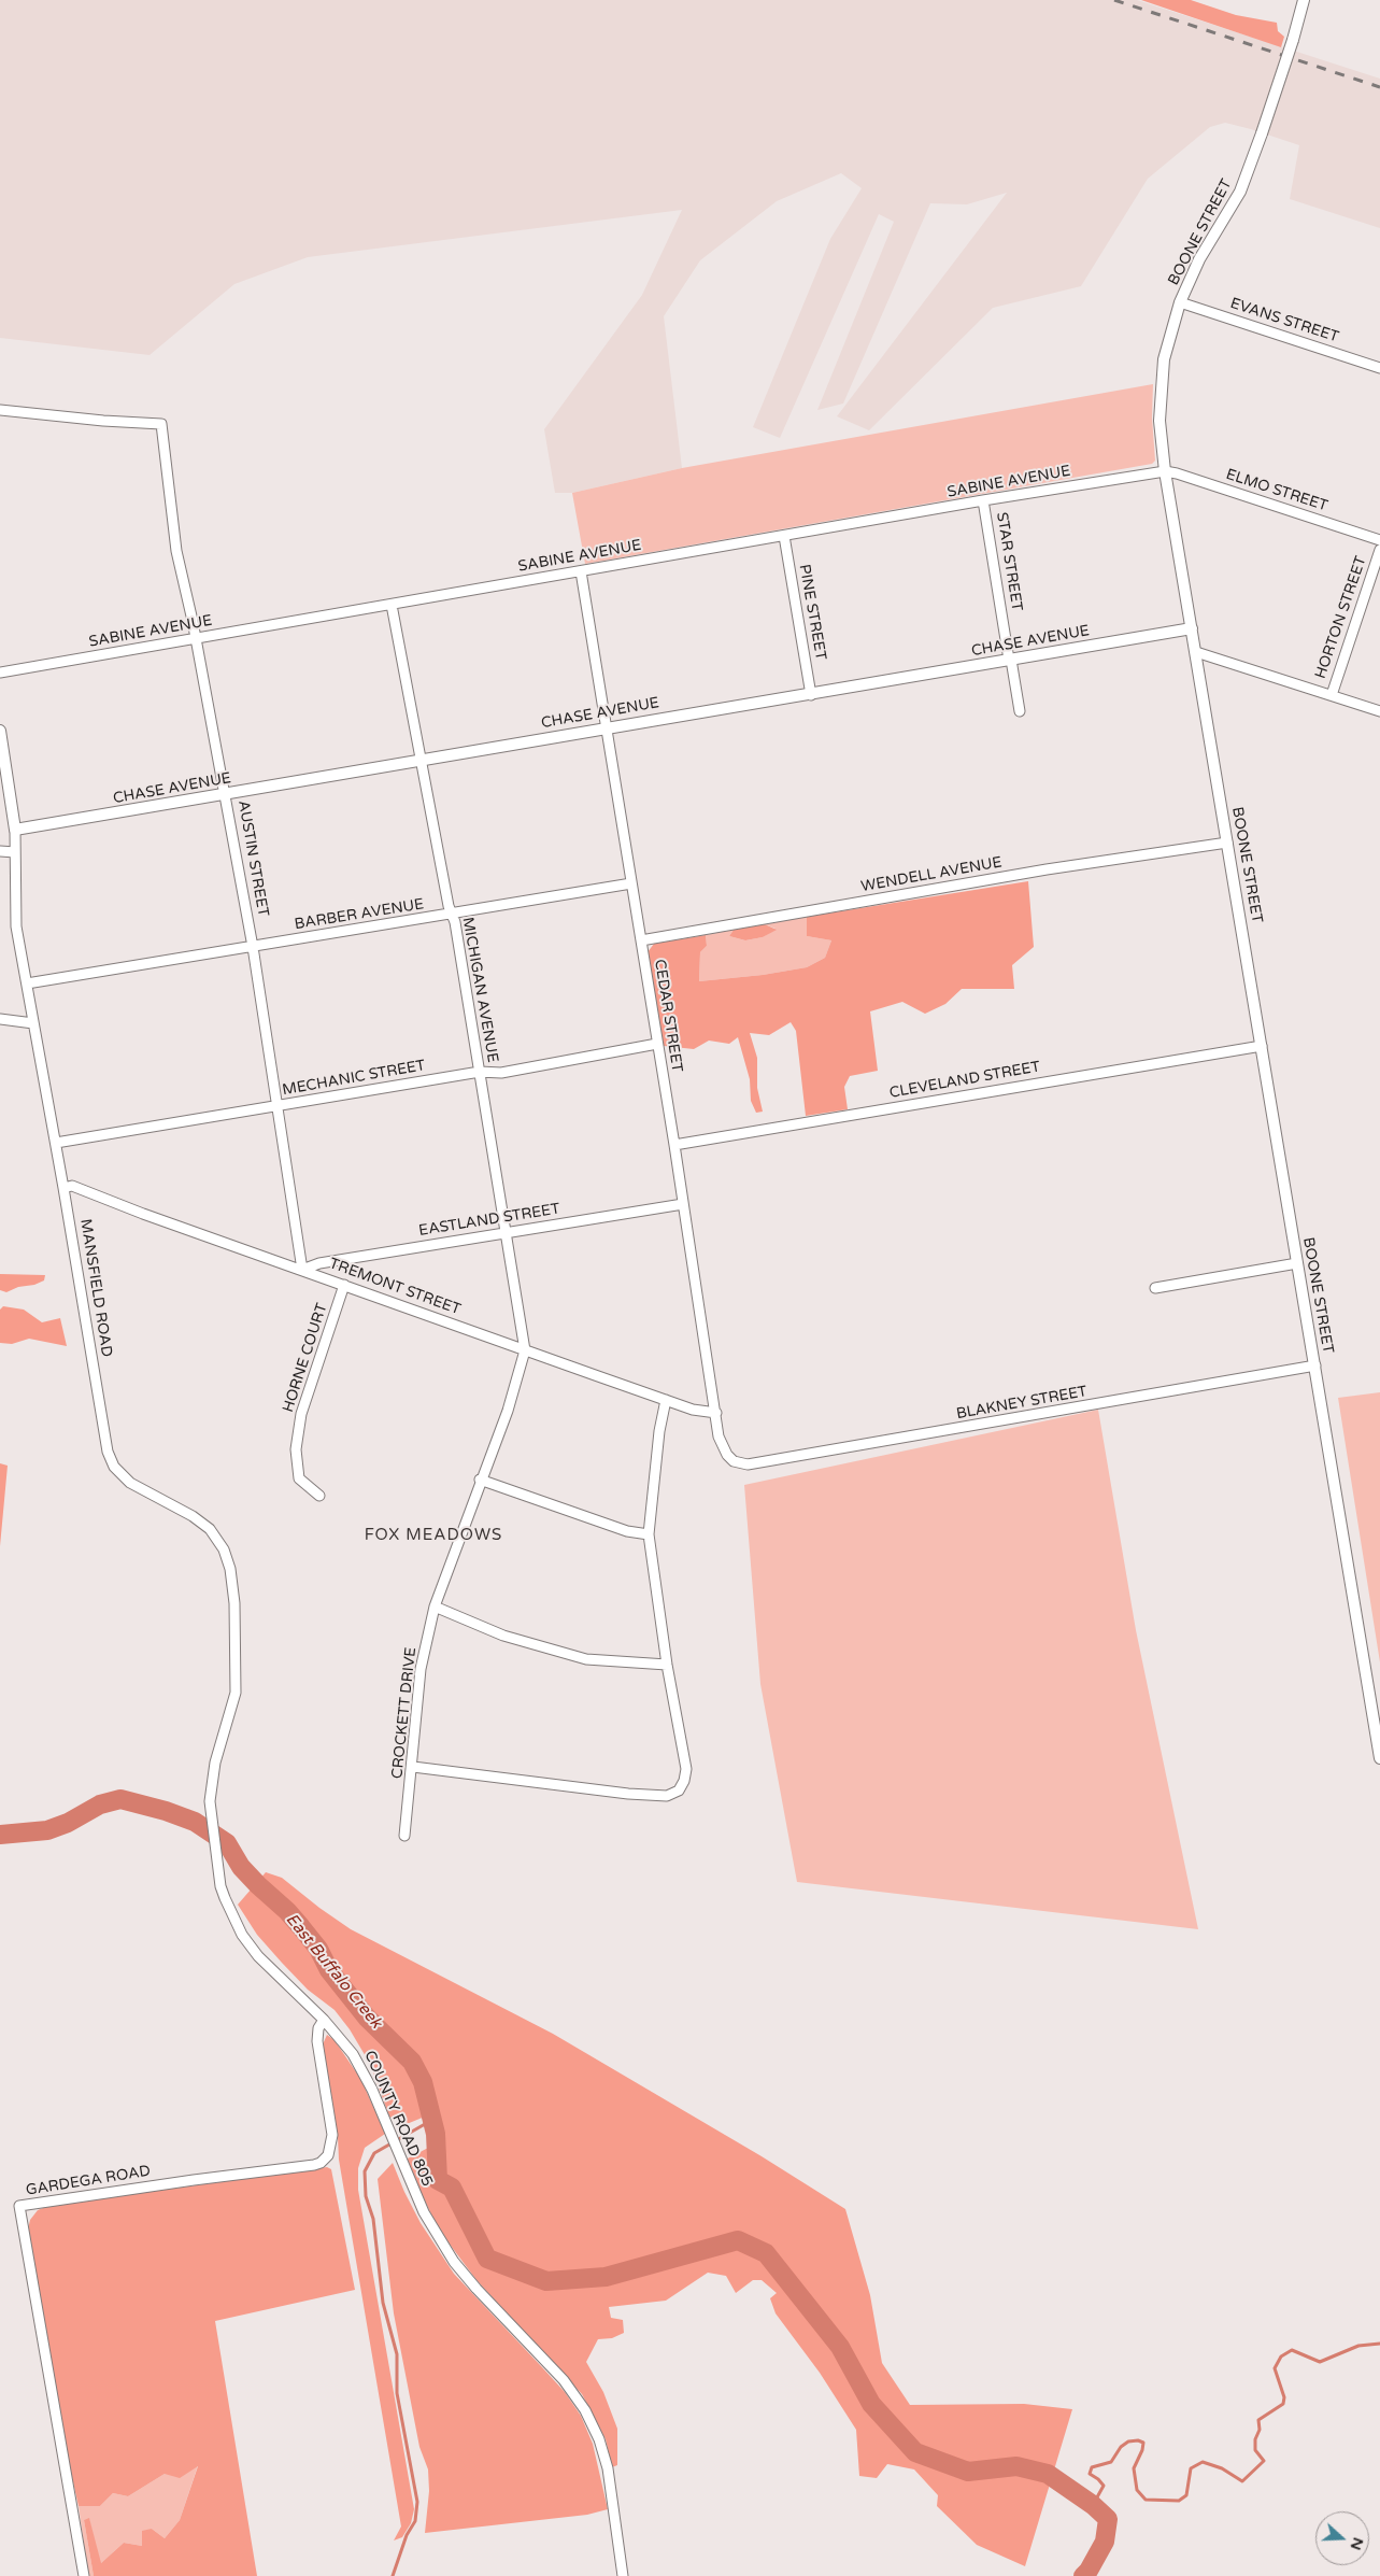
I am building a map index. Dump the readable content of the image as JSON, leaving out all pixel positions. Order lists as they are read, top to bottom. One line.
{"streets":{"street":["BOONE STREET","EVANS STREET","SABINE AVENUE","ELMO STREET","STAR STREET","PINE STREET","HORTON STREET","CHASE AVENUE","AUSTIN STREET","WENDELL AVENUE","BARBER AVENUE","MICHIGAN AVENUE","CEDAR STREET","MECHANIC STREET","CLEVELAND STREET","EASTLAND STREET","TREMONT STREET","MANSFIELD ROAD","HORNE COURT","BLAKNEY STREET","CROCKETT DRIVE","COUNTY ROAD 805","GARDEGA ROAD"]},"crossings":[["BOONE STREET","EVANS STREET"],["BOONE STREET","SABINE AVENUE"],["BOONE STREET","ELMO STREET"],["BOONE STREET","CHASE AVENUE"],["BOONE STREET","WENDELL AVENUE"],["BOONE STREET","CLEVELAND STREET"],["BOONE STREET","BLAKNEY STREET"],["SABINE AVENUE","ELMO STREET"],["SABINE AVENUE","STAR STREET"],["SABINE AVENUE","PINE STREET"],["SABINE AVENUE","AUSTIN STREET"],["SABINE AVENUE","MICHIGAN AVENUE"],["SABINE AVENUE","CEDAR STREET"],["STAR STREET","CHASE AVENUE"],["PINE STREET","CHASE AVENUE"],["CHASE AVENUE","AUSTIN STREET"],["CHASE AVENUE","MICHIGAN AVENUE"],["CHASE AVENUE","CEDAR STREET"],["CHASE AVENUE","MANSFIELD ROAD"],["AUSTIN STREET","BARBER AVENUE"],["AUSTIN STREET","MECHANIC STREET"],["AUSTIN STREET","EASTLAND STREET"],["AUSTIN STREET","TREMONT STREET"],["WENDELL AVENUE","CEDAR STREET"],["BARBER AVENUE","MICHIGAN AVENUE"],["BARBER AVENUE","CEDAR STREET"],["BARBER AVENUE","MANSFIELD ROAD"],["MICHIGAN AVENUE","MECHANIC STREET"],["MICHIGAN AVENUE","EASTLAND STREET"],["MICHIGAN AVENUE","TREMONT STREET"],["MICHIGAN AVENUE","CROCKETT DRIVE"],["CEDAR STREET","MECHANIC STREET"],["CEDAR STREET","CLEVELAND STREET"],["CEDAR STREET","EASTLAND STREET"],["CEDAR STREET","TREMONT STREET"],["CEDAR STREET","BLAKNEY STREET"],["MECHANIC STREET","MANSFIELD ROAD"],["EASTLAND STREET","TREMONT STREET"],["TREMONT STREET","MANSFIELD ROAD"],["TREMONT STREET","HORNE COURT"],["TREMONT STREET","CROCKETT DRIVE"],["MANSFIELD ROAD","COUNTY ROAD 805"],["COUNTY ROAD 805","GARDEGA ROAD"]],"districts":["FOX MEADOWS"],"water":["East Buffalo Creek"],"north":"right"}
